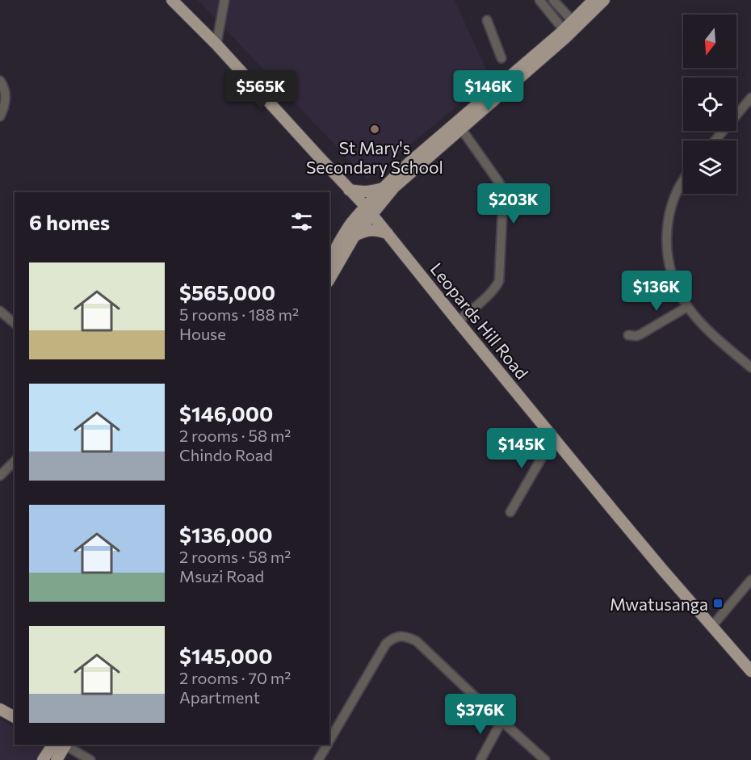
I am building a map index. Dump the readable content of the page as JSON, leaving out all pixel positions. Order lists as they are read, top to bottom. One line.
{"streets":{"main road":["Leopards Hill Road"]},"places":{"other":["St Mary's Secondary School"],"transit":["Mwatusanga"]},"north":"bottom","page":{"price":["$565K","$146K","$203K","$136K","$145K","$376K"],"heading":"6 homes","list":[{"name":"$565,000","note":"5 rooms · 188 m² · House"},{"name":"$146,000","note":"2 rooms · 58 m² · Chindo Road"},{"name":"$136,000","note":"2 rooms · 58 m² · Msuzi Road"},{"name":"$145,000","note":"2 rooms · 70 m² · Apartment"}]}}
